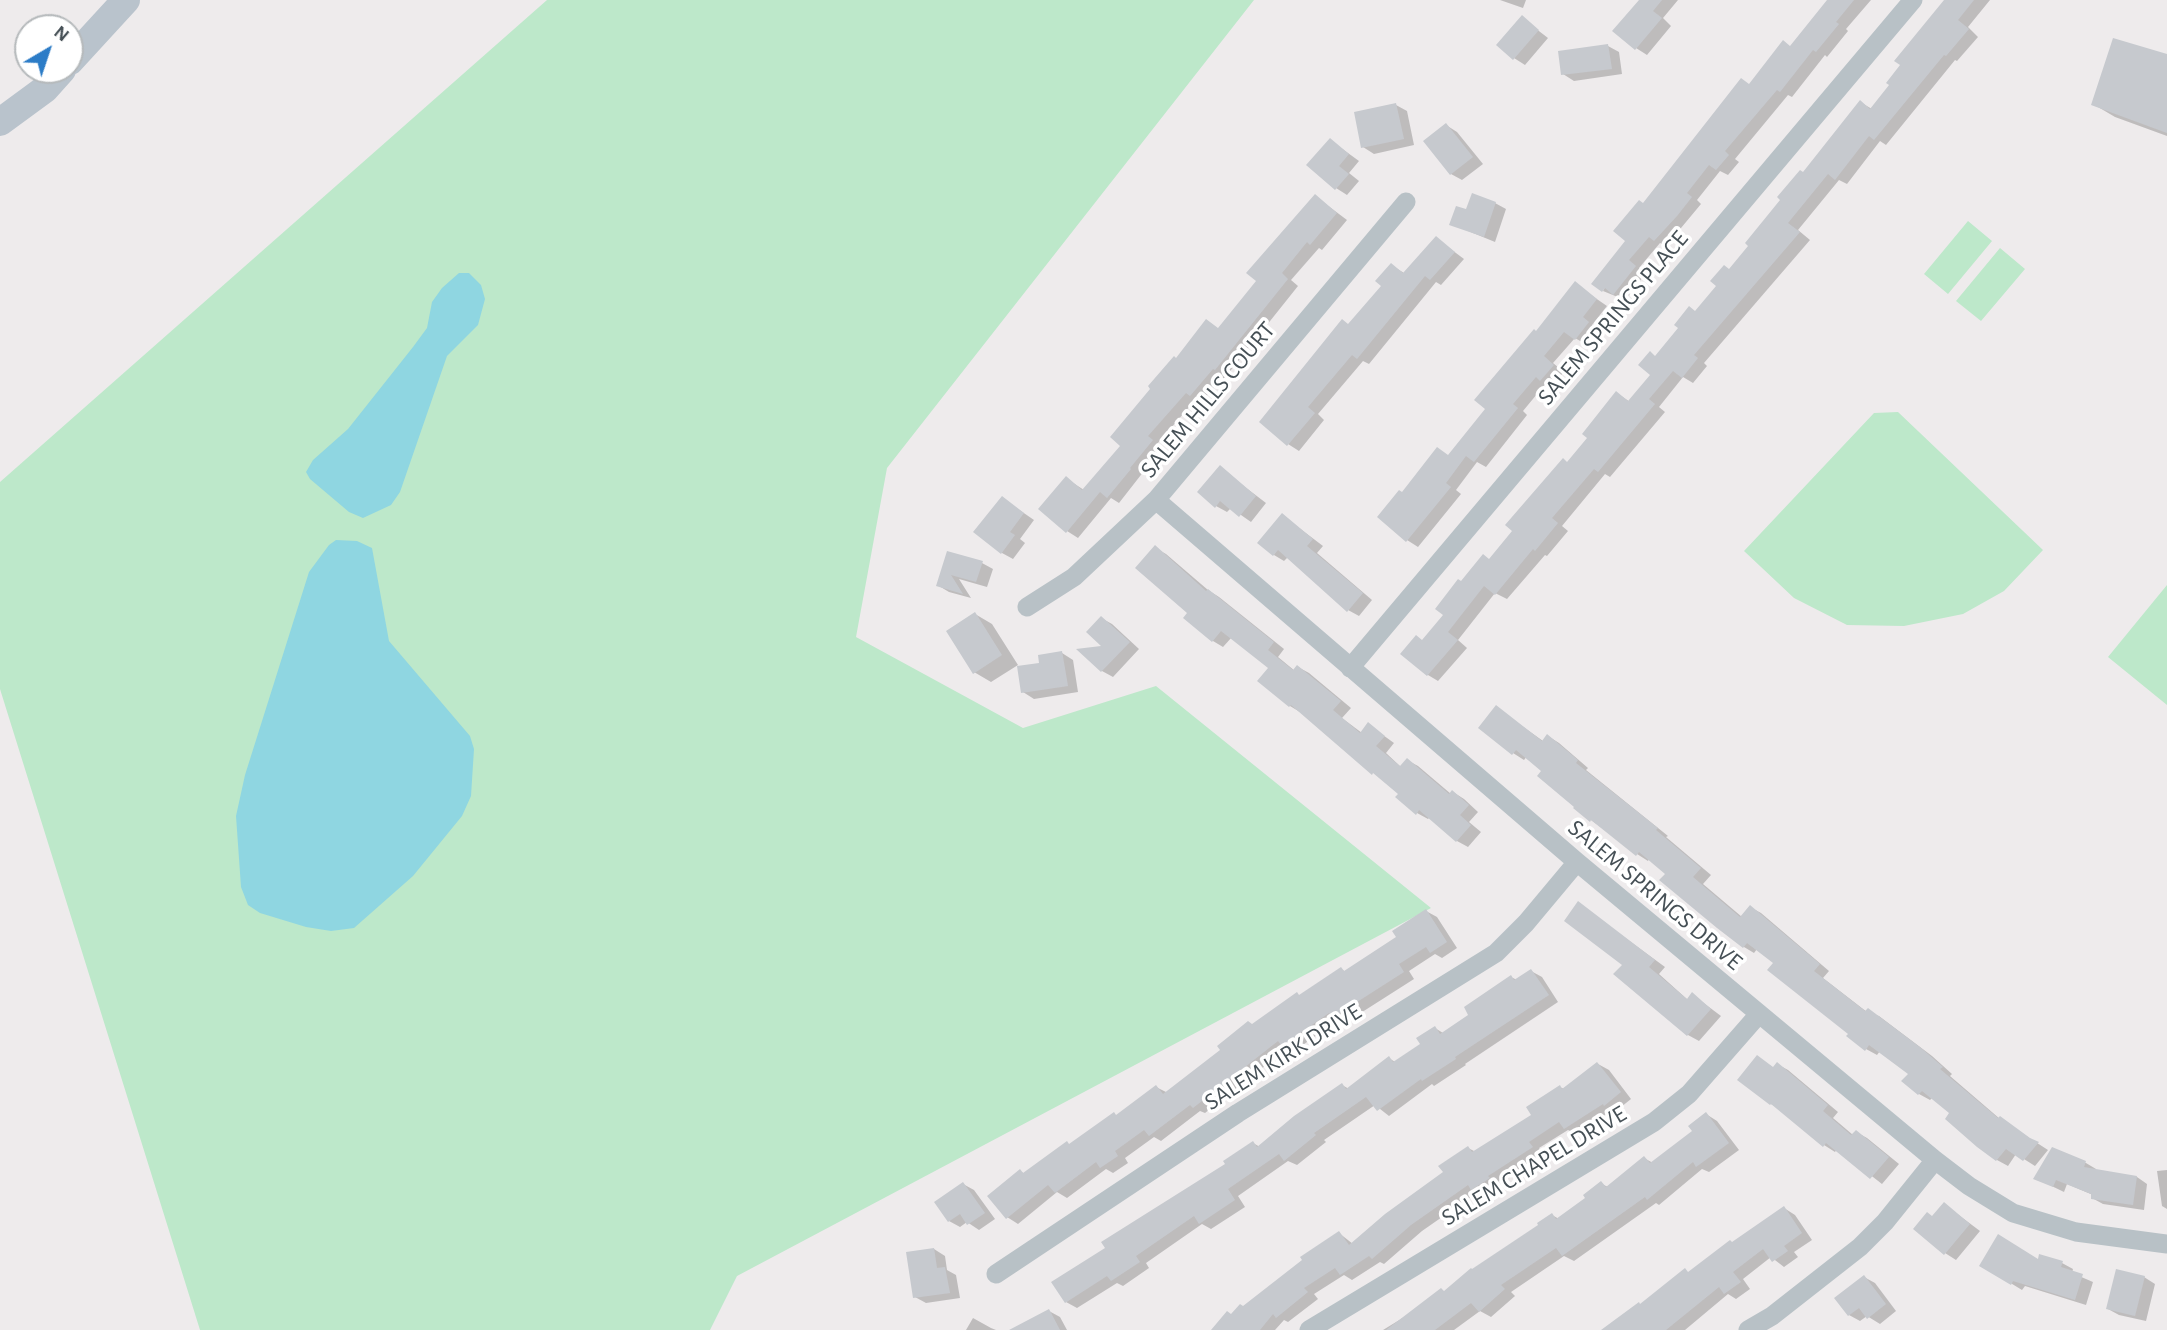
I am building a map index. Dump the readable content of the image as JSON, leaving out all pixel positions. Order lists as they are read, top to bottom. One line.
{"streets":{"street":["SALEM SPRINGS PLACE","SALEM HILLS COURT","SALEM SPRINGS DRIVE","SALEM KIRK DRIVE","SALEM CHAPEL DRIVE"]},"crossings":[["SALEM SPRINGS PLACE","SALEM SPRINGS DRIVE"],["SALEM HILLS COURT","SALEM SPRINGS DRIVE"],["SALEM SPRINGS DRIVE","SALEM KIRK DRIVE"],["SALEM SPRINGS DRIVE","SALEM CHAPEL DRIVE"]],"north":"top right"}
